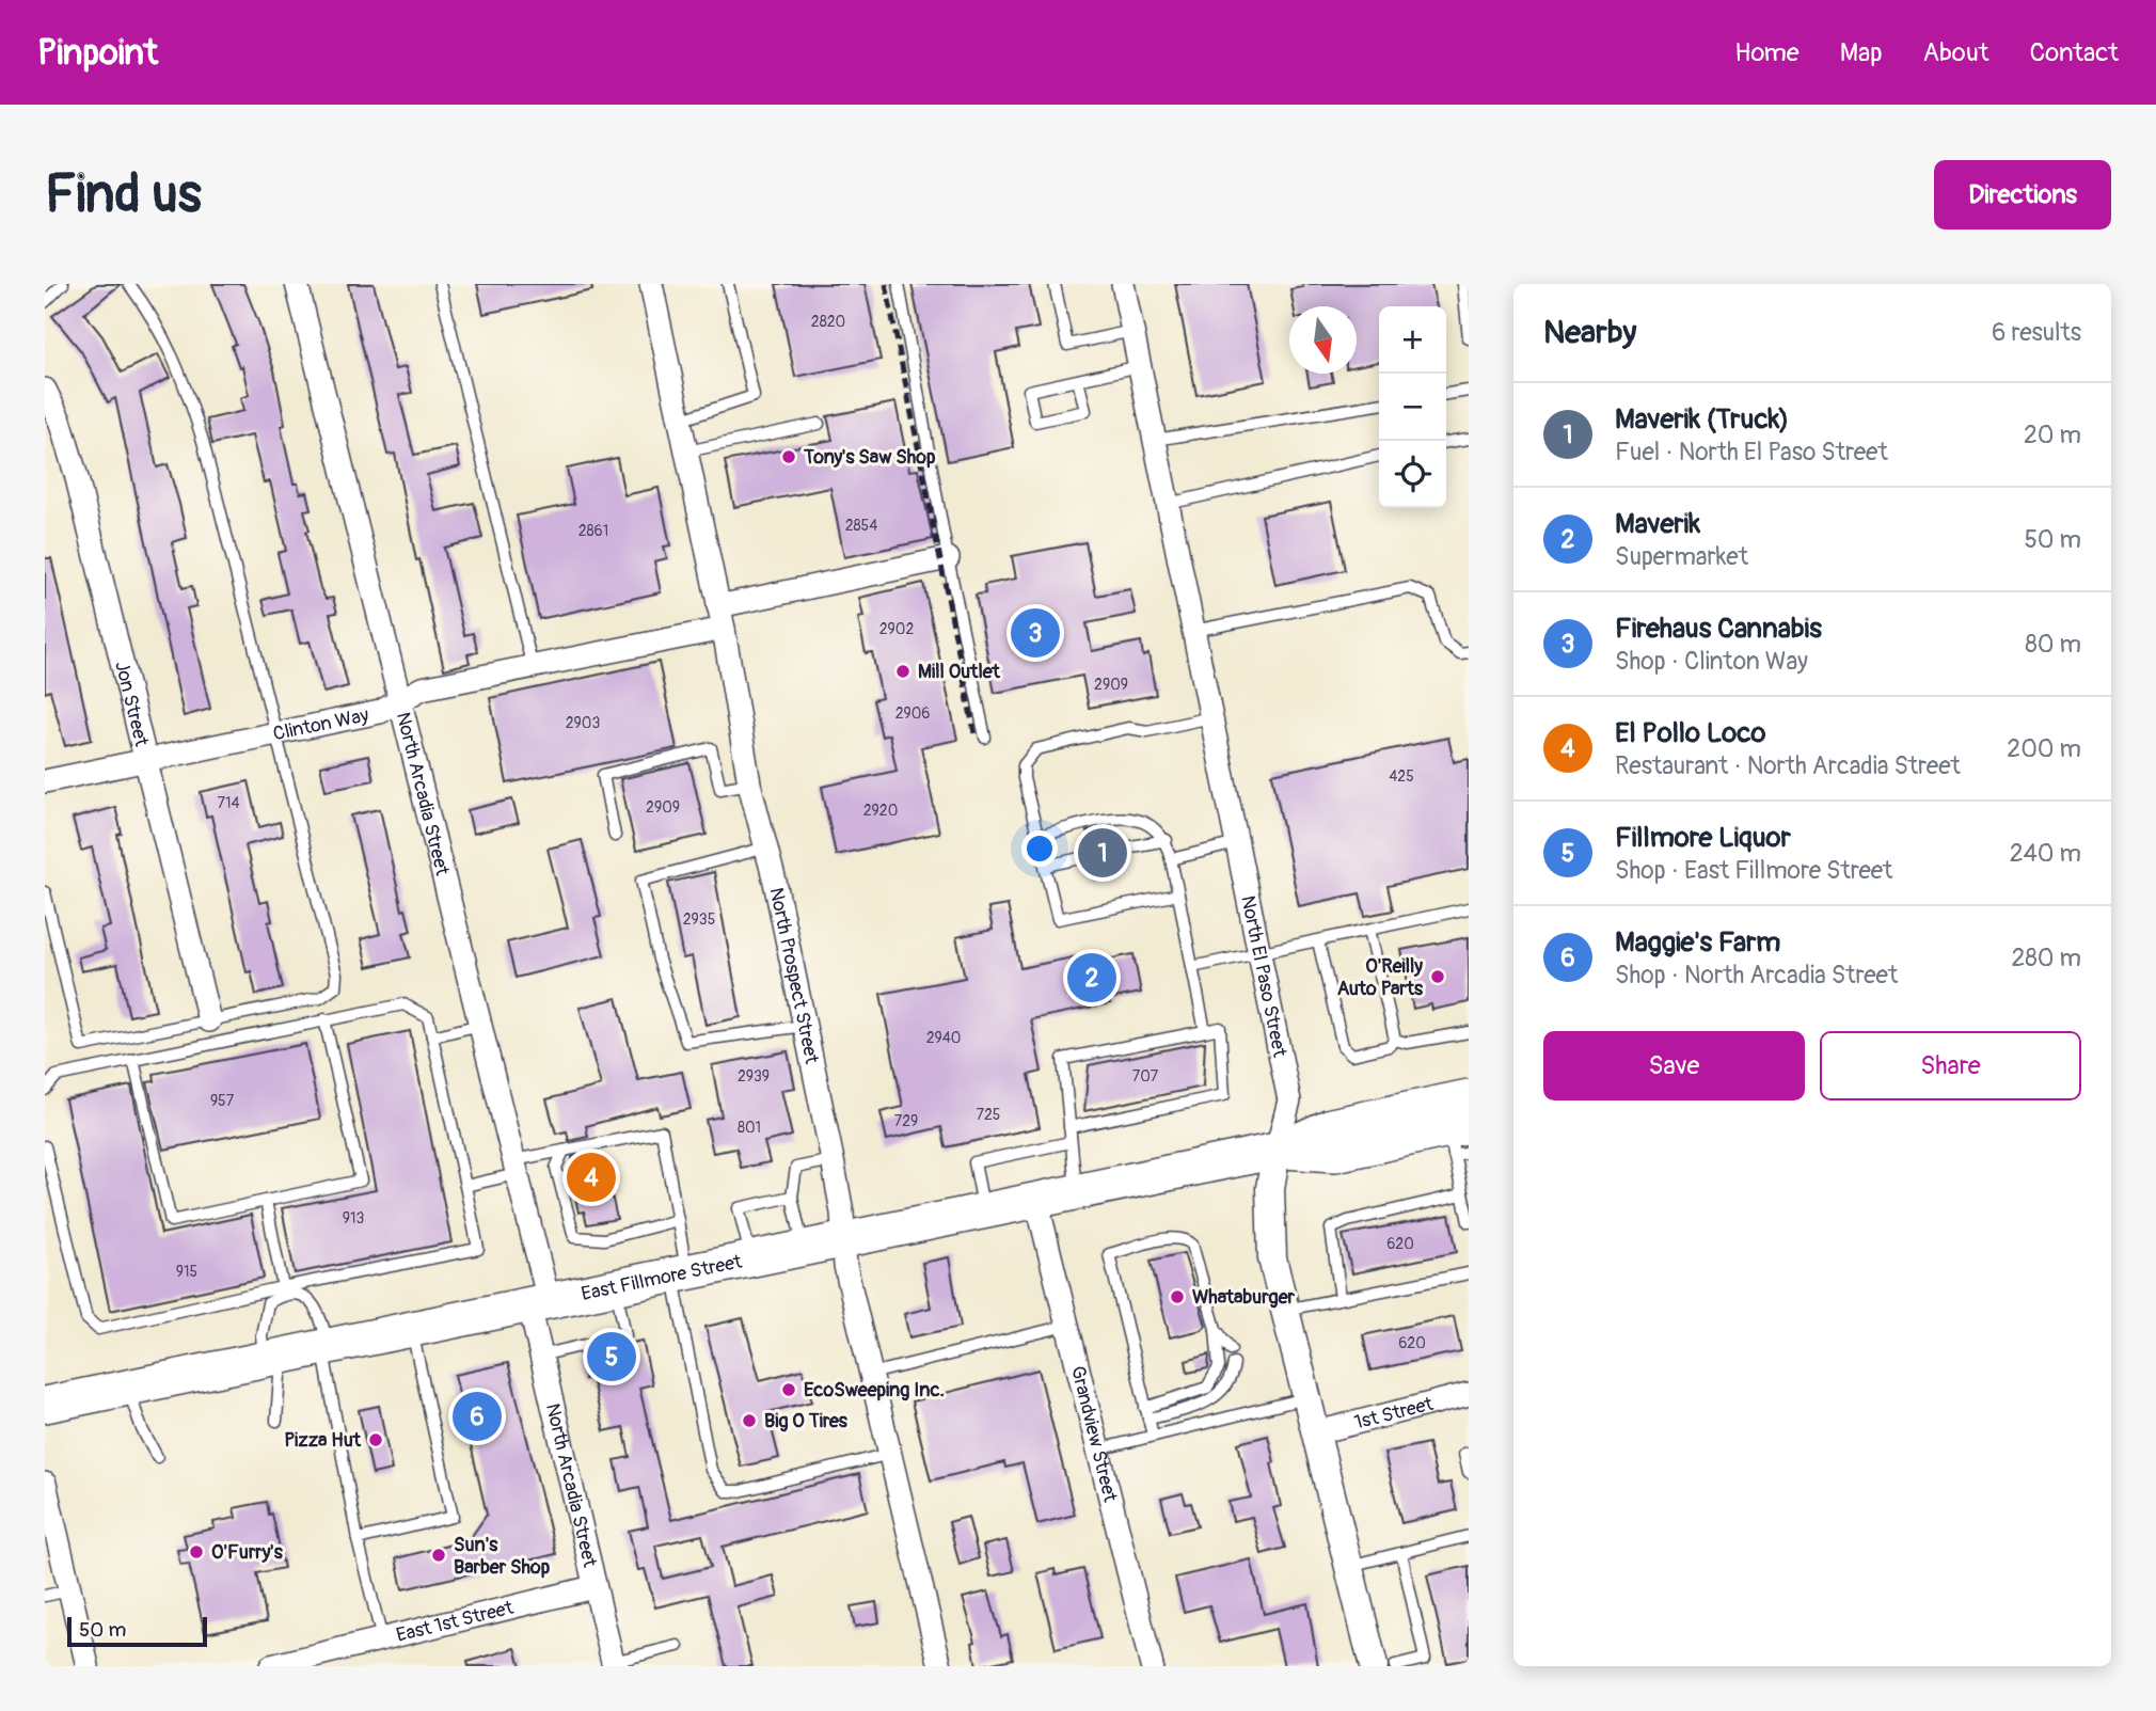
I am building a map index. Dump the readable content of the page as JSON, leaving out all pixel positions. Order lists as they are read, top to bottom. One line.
{"streets":{"main road":["East Fillmore Street"],"street":["Jon Street","Clinton Way","North Arcadia Street","North Prospect Street","North El Paso Street","1st Street","Grandview Street","East 1st Street"]},"crossings":[["Jon Street","Clinton Way"],["Clinton Way","North Arcadia Street"],["Clinton Way","North Prospect Street"],["North Arcadia Street","East Fillmore Street"],["North Arcadia Street","East 1st Street"],["North Prospect Street","East Fillmore Street"],["North El Paso Street","East Fillmore Street"],["North El Paso Street","1st Street"],["East Fillmore Street","Grandview Street"]],"places":["Tony's Saw Shop","Mill Outlet","O'Reilly Auto Parts","Whataburger","EcoSweeping Inc.","Big O Tires","Pizza Hut","O'Furry's","Sun's Barber Shop"],"house_numbers":["2820","2854","2861","2902","2909","2906","2903","425","714","2909","2920","2935","2940","2939","707","957","725","729","801","913","620","915","620"],"scale_bar":"50 m","north":"bottom","page":{"header":"Pinpoint","nav":["Home","Map","About","Contact"],"buttons":["Directions",["Save","Share"]],"title":"Find us","heading":["Nearby","6 results"],"map_buttons":["+","−"],"list":[{"mark":"1","name":"Maverik (Truck)","note":"Fuel · North El Paso Street","value":"20 m"},{"mark":"2","name":"Maverik","note":"Supermarket","value":"50 m"},{"mark":"3","name":"Firehaus Cannabis","note":"Shop · Clinton Way","value":"80 m"},{"mark":"4","name":"El Pollo Loco","note":"Restaurant · North Arcadia Street","value":"200 m"},{"mark":"5","name":"Fillmore Liquor","note":"Shop · East Fillmore Street","value":"240 m"},{"mark":"6","name":"Maggie's Farm","note":"Shop · North Arcadia Street","value":"280 m"}],"pins":["3","1","2","4","5","6"],"scale":"50 m"}}
